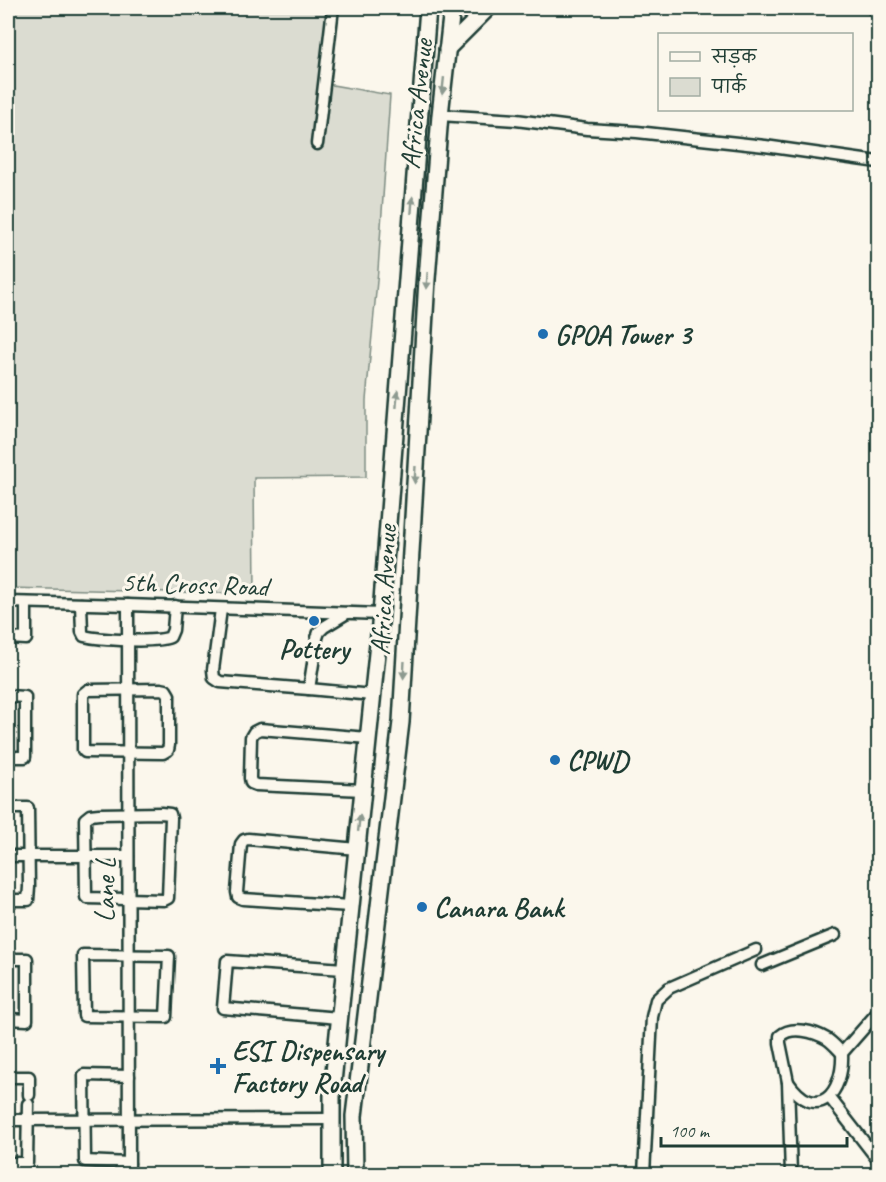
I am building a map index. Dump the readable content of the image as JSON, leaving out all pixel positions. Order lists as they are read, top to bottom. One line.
{"streets":{"main road":["Africa Avenue"],"street":["5th Cross Road","Lane L"]},"crossings":[["Africa Avenue","5th Cross Road"],["5th Cross Road","Lane L"]],"places":{"other":["GPOA Tower 3","Pottery","CPWD","Canara Bank"],"health":["ESI Dispensary Factory Road"]},"legend":["सड़क","पार्क"],"scale_bar":"100 m"}
